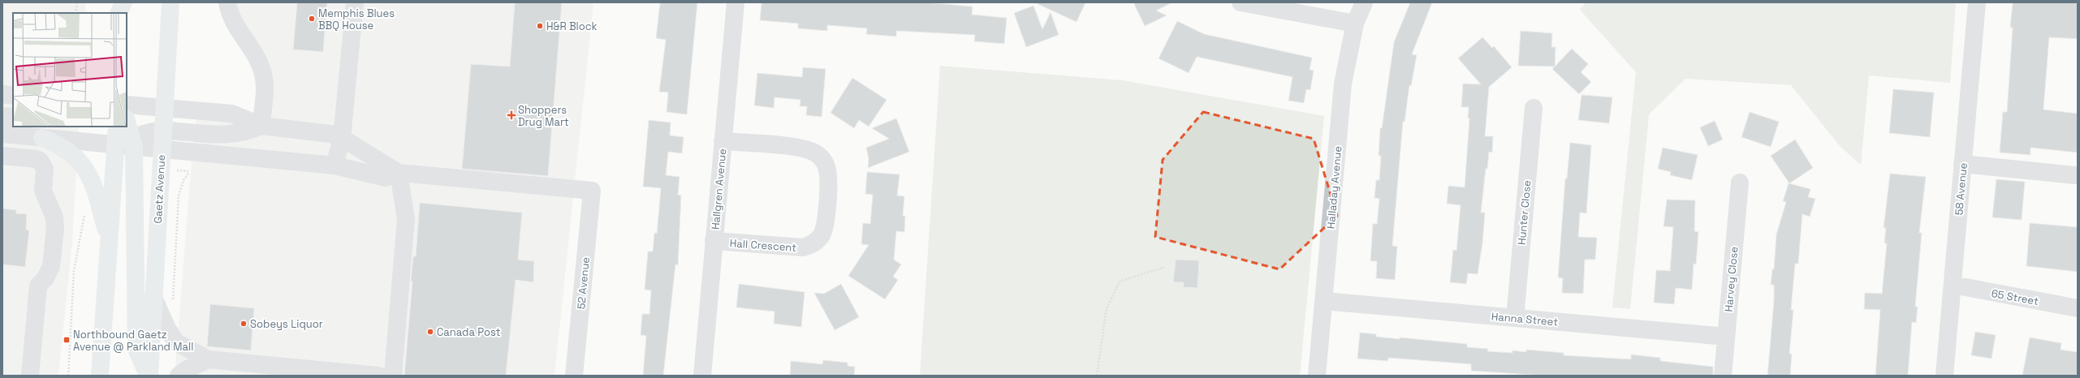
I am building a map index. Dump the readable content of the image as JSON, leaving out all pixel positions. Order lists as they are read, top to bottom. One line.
{"streets":{"main road":["Gaetz Avenue"],"street":["Halladay Avenue","Hallgren Avenue","58 Avenue","Hunter Close","Hall Crescent","Harvey Close","52 Avenue","65 Street","Hanna Street"]},"crossings":[["Halladay Avenue","Hanna Street"],["Hallgren Avenue","Hall Crescent"],["58 Avenue","65 Street"],["Hunter Close","Hanna Street"],["Harvey Close","Hanna Street"]],"places":{"other":["Memphis Blues BBQ House","H&R Block","Sobeys Liquor","Canada Post"],"health":["Shoppers Drug Mart"],"transit":["Northbound Gaetz Avenue @ Parkland Mall"]}}
